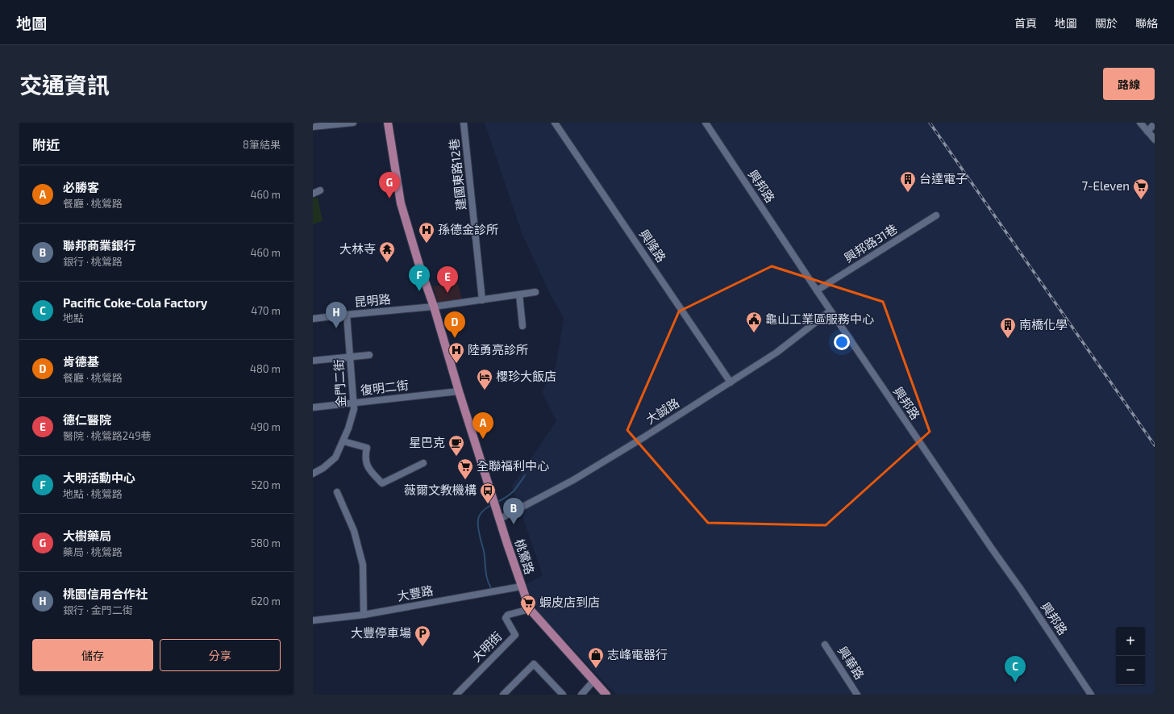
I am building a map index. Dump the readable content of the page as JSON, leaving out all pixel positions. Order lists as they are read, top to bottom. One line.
{"streets":{"main road":["桃鶯路"],"street":["建國東路12巷","興邦路","興邦路31巷","興隆路","昆明路","金門二街","復明二街","大誠路","大豐路","大明街","興華路"]},"crossings":[["建國東路12巷","昆明路"],["興邦路","興邦路31巷"],["興邦路","大誠路"],["興隆路","大誠路"],["昆明路","金門二街"],["昆明路","桃鶯路"],["金門二街","復明二街"],["復明二街","桃鶯路"],["大誠路","桃鶯路"],["桃鶯路","大豐路"],["桃鶯路","大明街"]],"places":{"building":["台達電子","南橋化學"],"supermarket":["7-Eleven","全聯福利中心","蝦皮店到店"],"hospital":["孫德金診所","陸勇亮診所"],"temple":["大林寺"],"public building":["龜山工業區服務中心"],"hotel":["櫻珍大飯店"],"cafe":["星巴克"],"bus stop":["薇爾文教機構"],"parking":["大豐停車場"],"shop":["志峰電器行"]},"page":{"header":"地圖","nav":["首頁","地圖","關於","聯絡"],"title":"交通資訊","buttons":["路線",["儲存","分享"]],"heading":["附近","8筆結果"],"list":[{"mark":"A","name":"必勝客","note":"餐廳 · 桃鶯路","value":"460 m"},{"mark":"B","name":"聯邦商業銀行","note":"銀行 · 桃鶯路","value":"460 m"},{"mark":"C","name":"Pacific Coke-Cola Factory","note":"地點","value":"470 m"},{"mark":"D","name":"肯德基","note":"餐廳 · 桃鶯路","value":"480 m"},{"mark":"E","name":"德仁醫院","note":"醫院 · 桃鶯路249巷","value":"490 m"},{"mark":"F","name":"大明活動中心","note":"地點 · 桃鶯路","value":"520 m"},{"mark":"G","name":"大樹藥局","note":"藥局 · 桃鶯路","value":"580 m"},{"mark":"H","name":"桃園信用合作社","note":"銀行 · 金門二街","value":"620 m"}],"pins":["G","F","E","H","D","A","B","C"],"map_buttons":["+","−"]}}
